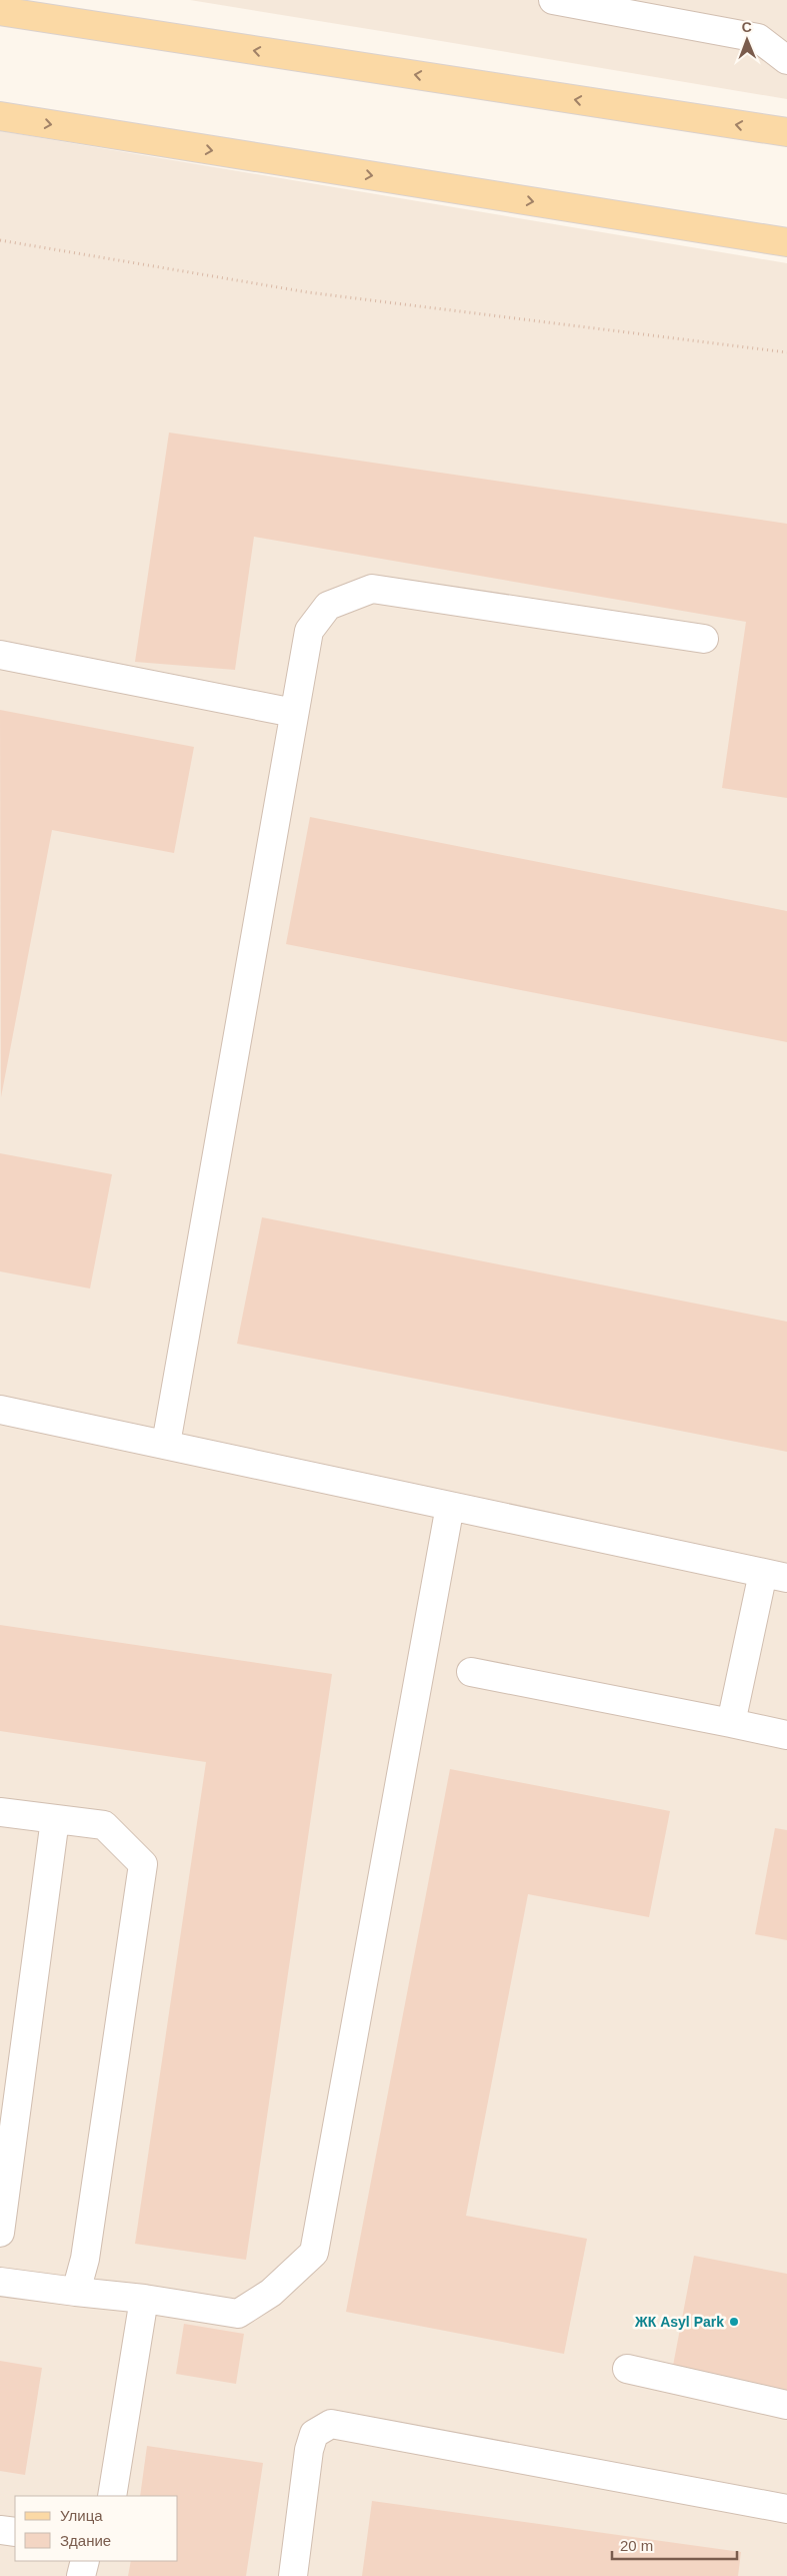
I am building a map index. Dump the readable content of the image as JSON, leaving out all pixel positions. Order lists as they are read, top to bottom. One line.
{"places":["ЖК Asyl Park"],"legend":["Улица","Здание"],"scale_bar":"20 m","north":"top"}
